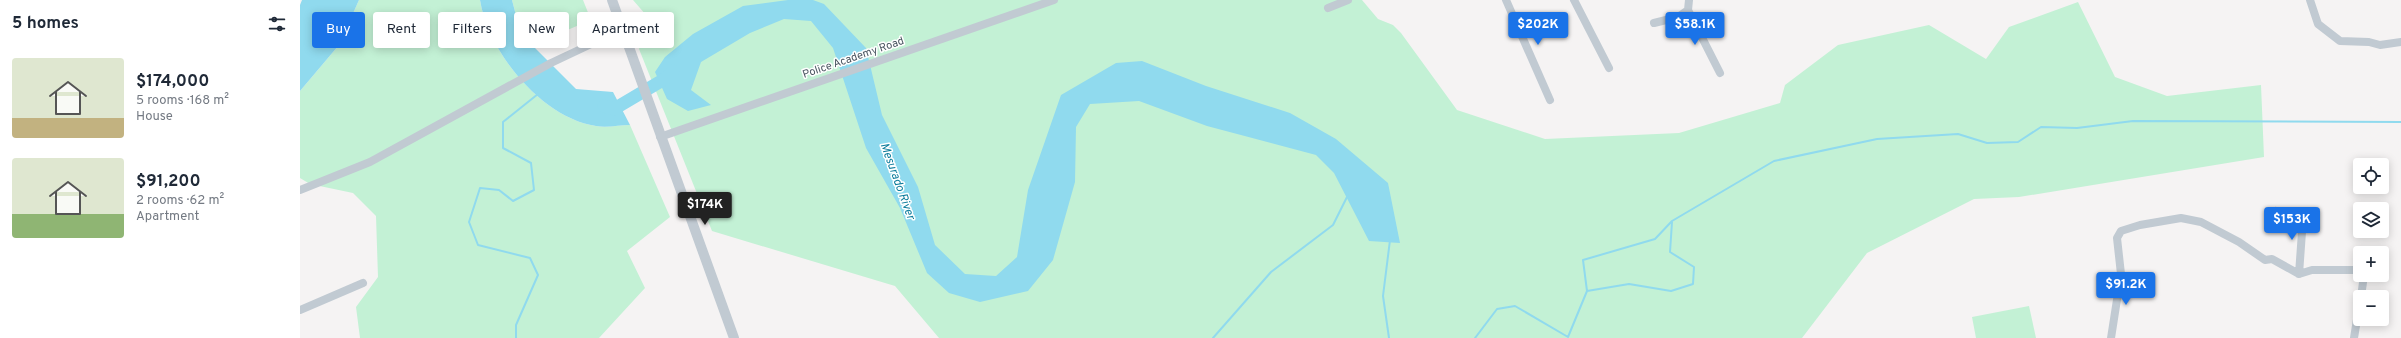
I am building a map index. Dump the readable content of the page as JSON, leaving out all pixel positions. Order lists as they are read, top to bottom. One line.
{"streets":{"street":["Police Academy Road"]},"water":["Mesurado River"],"page":{"heading":"5 homes","price":["$202K","$58.1K","$174K","$153K","$91.2K"],"chip":["Buy","Rent","Filters","New","Apartment"],"list":[{"name":"$174,000","note":"5 rooms · 168 m² · House"},{"name":"$91,200","note":"2 rooms · 62 m² · Apartment"}],"map_buttons":["+","−"]}}
